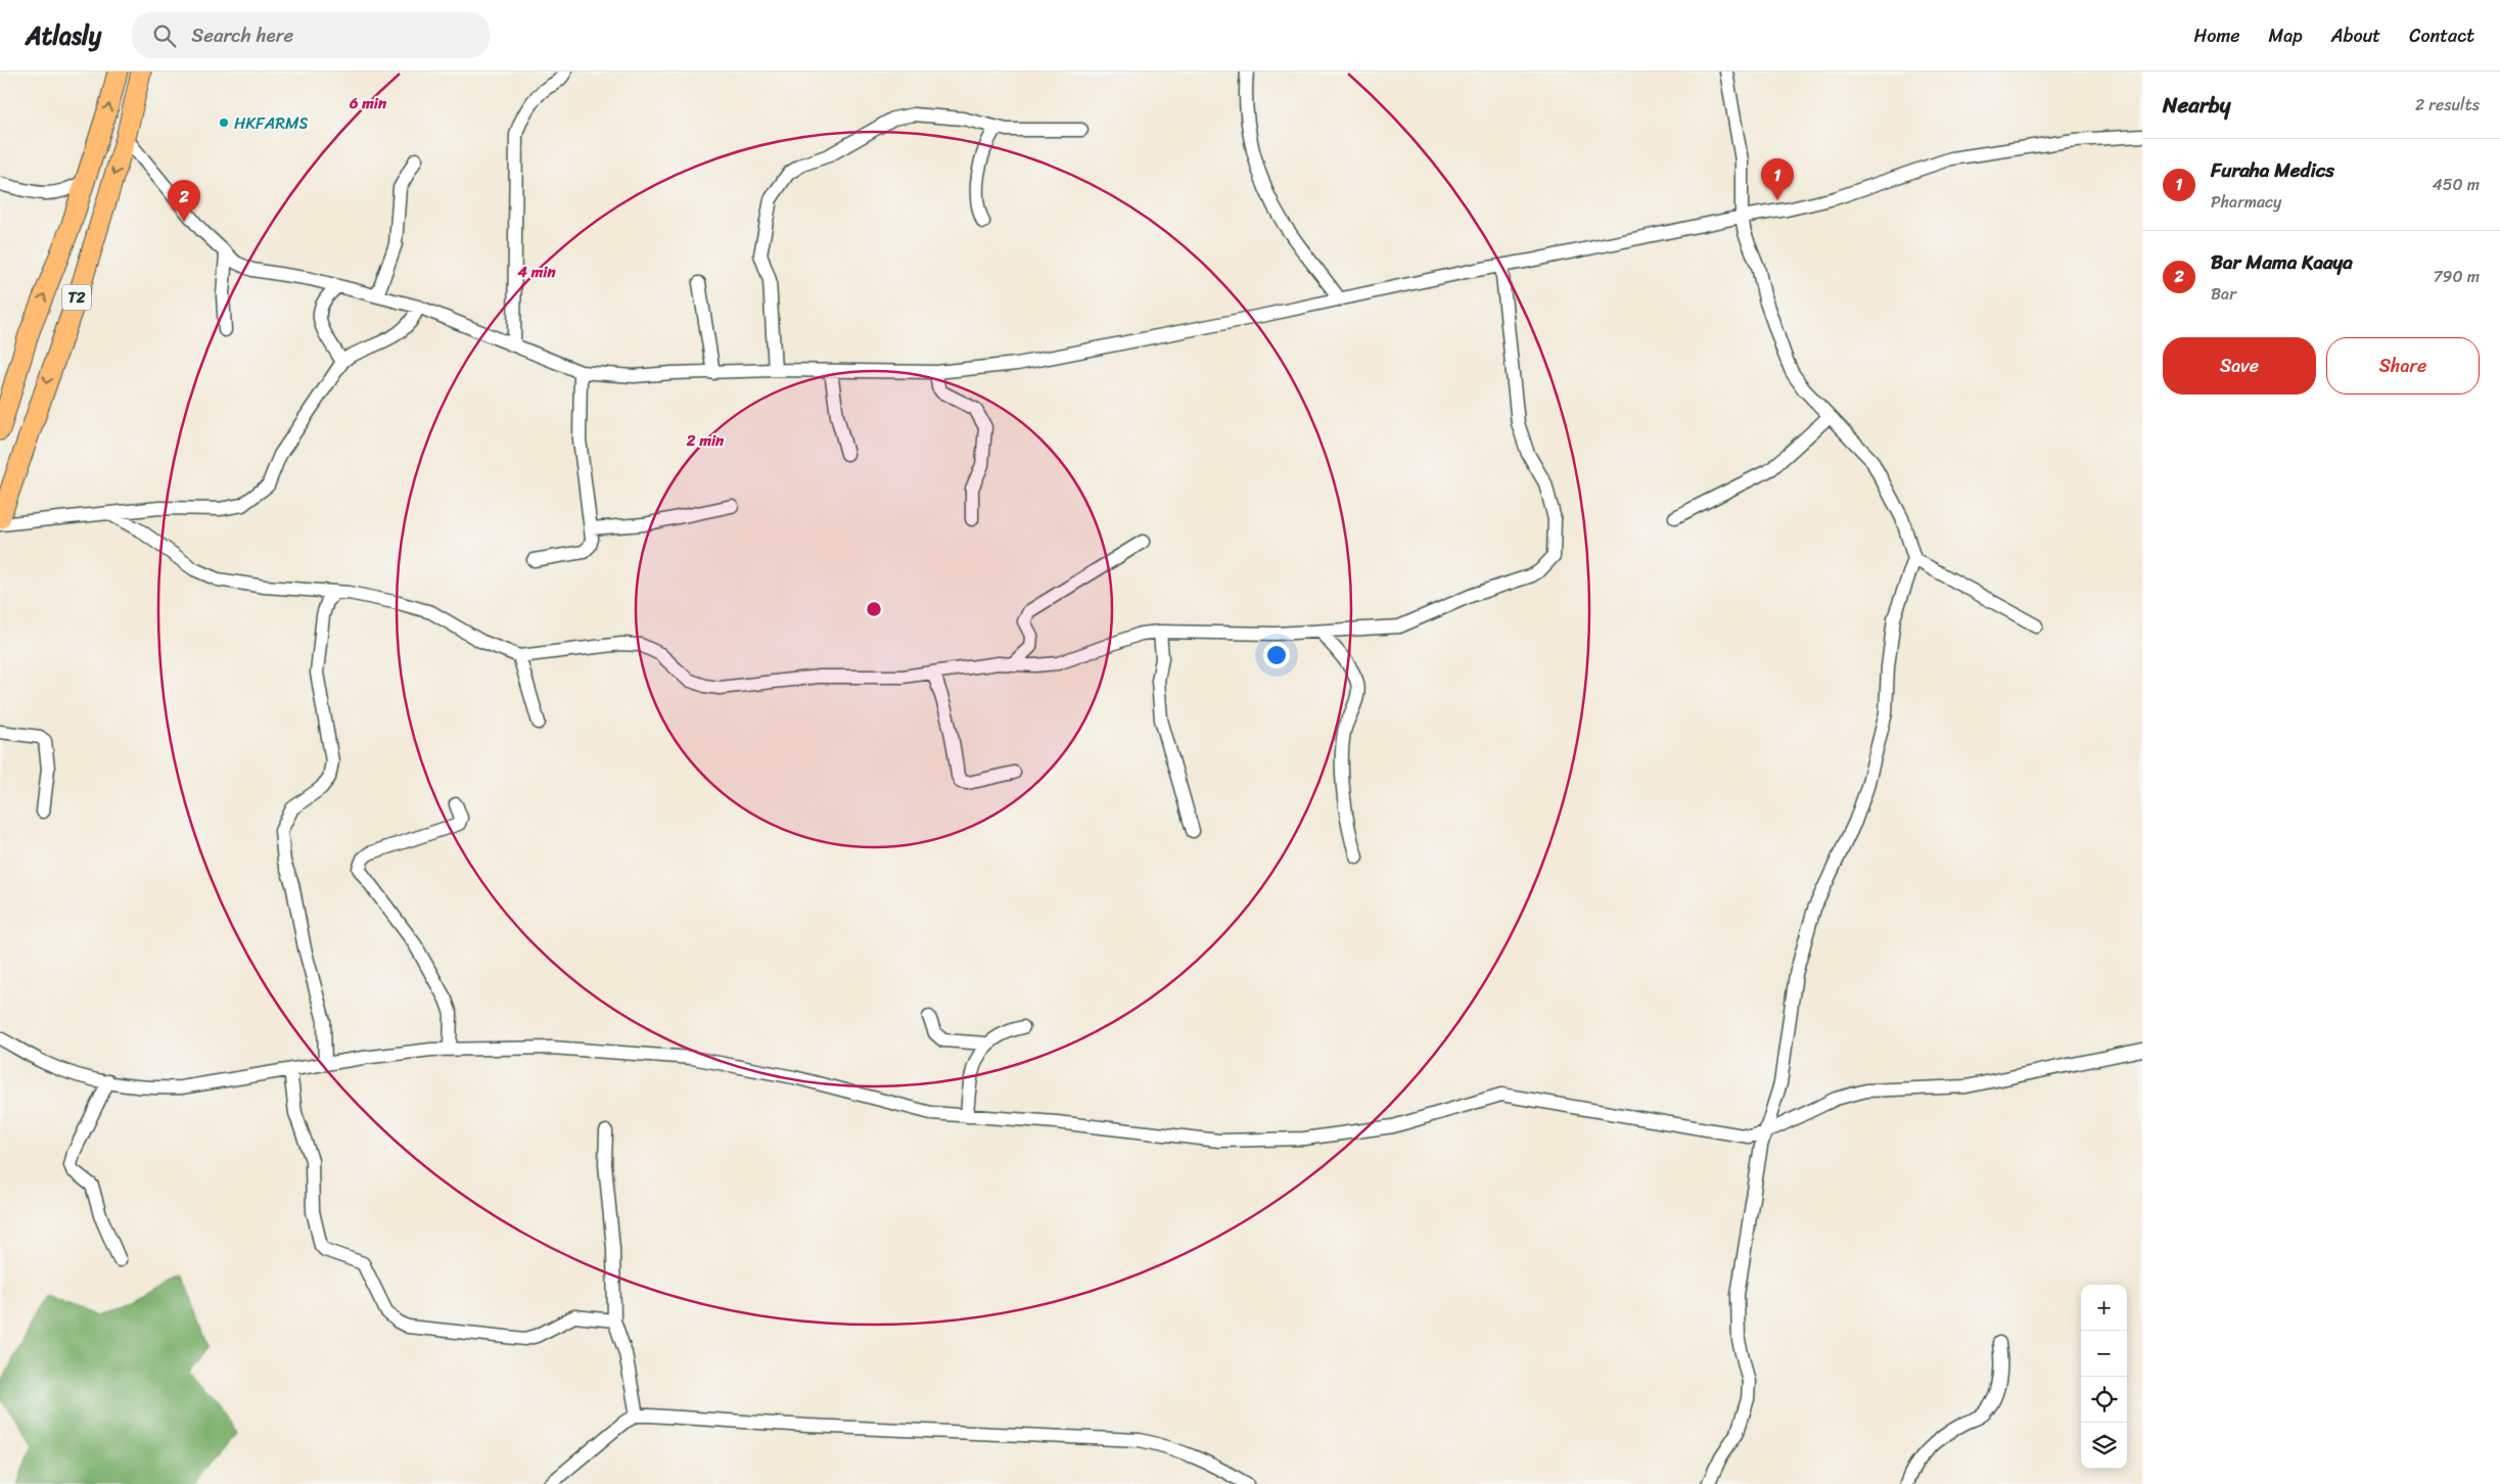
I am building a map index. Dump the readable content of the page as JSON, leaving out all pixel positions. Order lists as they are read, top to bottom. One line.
{"streets":{"highway":["T2"]},"places":["HKFARMS"],"page":{"header":"Atlasly","search":"Search here","nav":["Home","Map","About","Contact"],"heading":["Nearby","2 results"],"list":[{"mark":"1","name":"Furaha Medics","note":"Pharmacy","value":"450 m"},{"mark":"2","name":"Bar Mama Kaaya","note":"Bar","value":"790 m"}],"pins":["1","2"],"buttons":["Save","Share"],"map_buttons":["+","−"]},"rings":["6 min","4 min","2 min"]}
